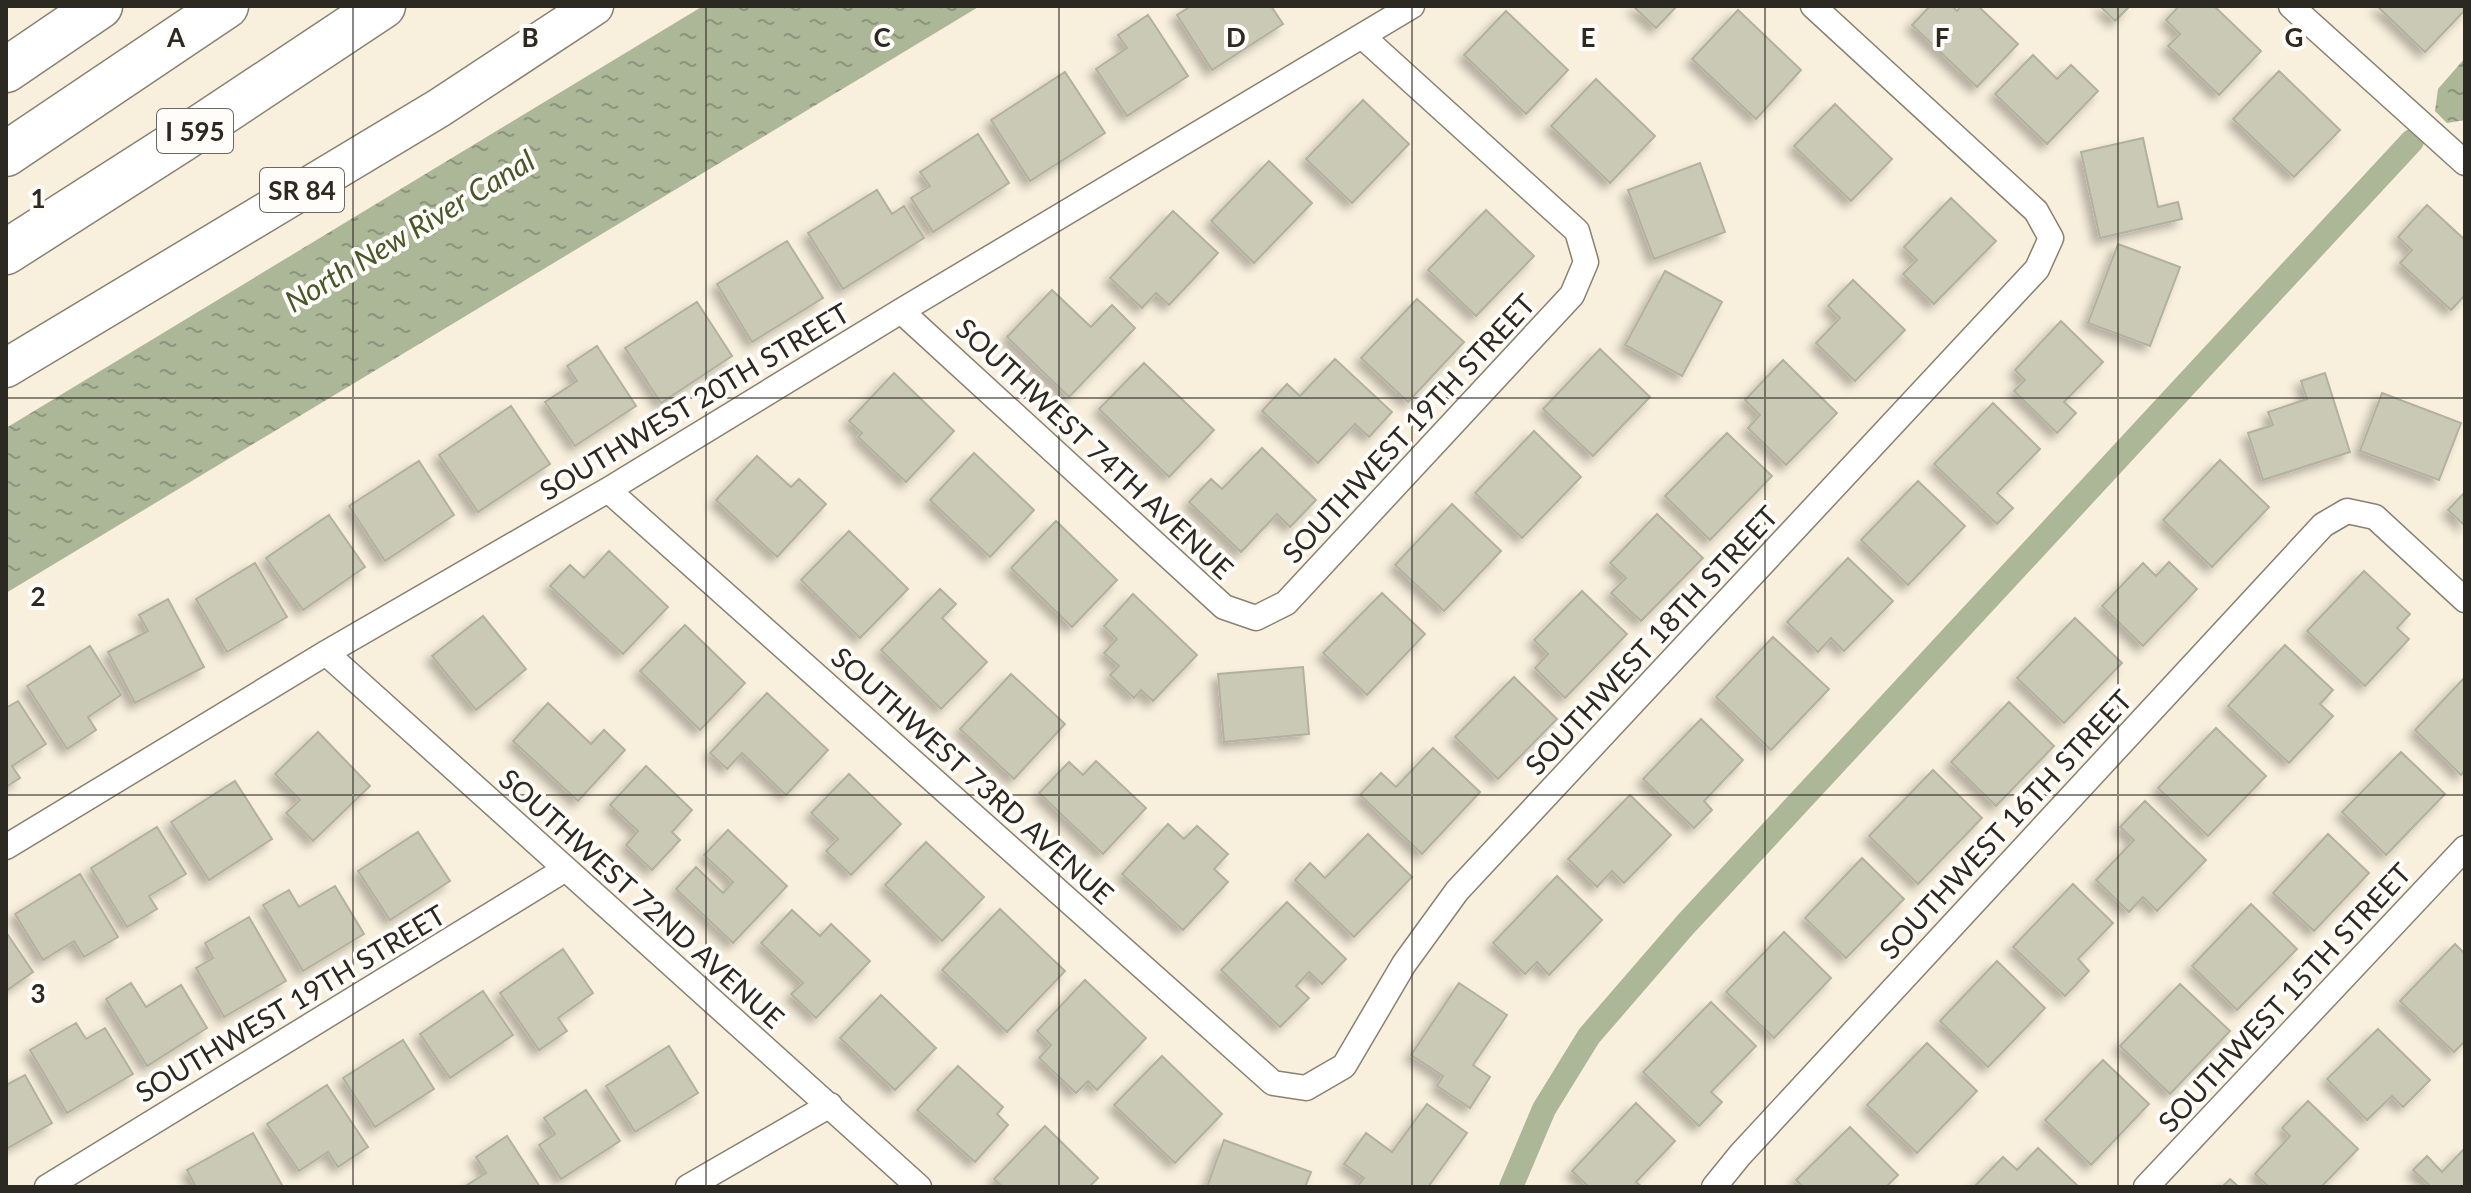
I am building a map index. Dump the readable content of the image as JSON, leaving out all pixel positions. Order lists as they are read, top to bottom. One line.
{"streets":{"highway":["I 595"],"main road":["SR 84"],"street":["SOUTHWEST 20TH STREET","SOUTHWEST 19TH STREET","SOUTHWEST 74TH AVENUE","SOUTHWEST 18TH STREET","SOUTHWEST 73RD AVENUE","SOUTHWEST 16TH STREET","SOUTHWEST 72ND AVENUE","SOUTHWEST 15TH STREET"]},"crossings":[["SOUTHWEST 20TH STREET","SOUTHWEST 19TH STREET"],["SOUTHWEST 20TH STREET","SOUTHWEST 74TH AVENUE"],["SOUTHWEST 20TH STREET","SOUTHWEST 73RD AVENUE"],["SOUTHWEST 20TH STREET","SOUTHWEST 72ND AVENUE"],["SOUTHWEST 19TH STREET","SOUTHWEST 74TH AVENUE"],["SOUTHWEST 19TH STREET","SOUTHWEST 72ND AVENUE"],["SOUTHWEST 18TH STREET","SOUTHWEST 73RD AVENUE"]],"water":["North New River Canal"],"grid":{"columns":["A","B","C","D","E","F","G"],"rows":["1","2","3"]}}
